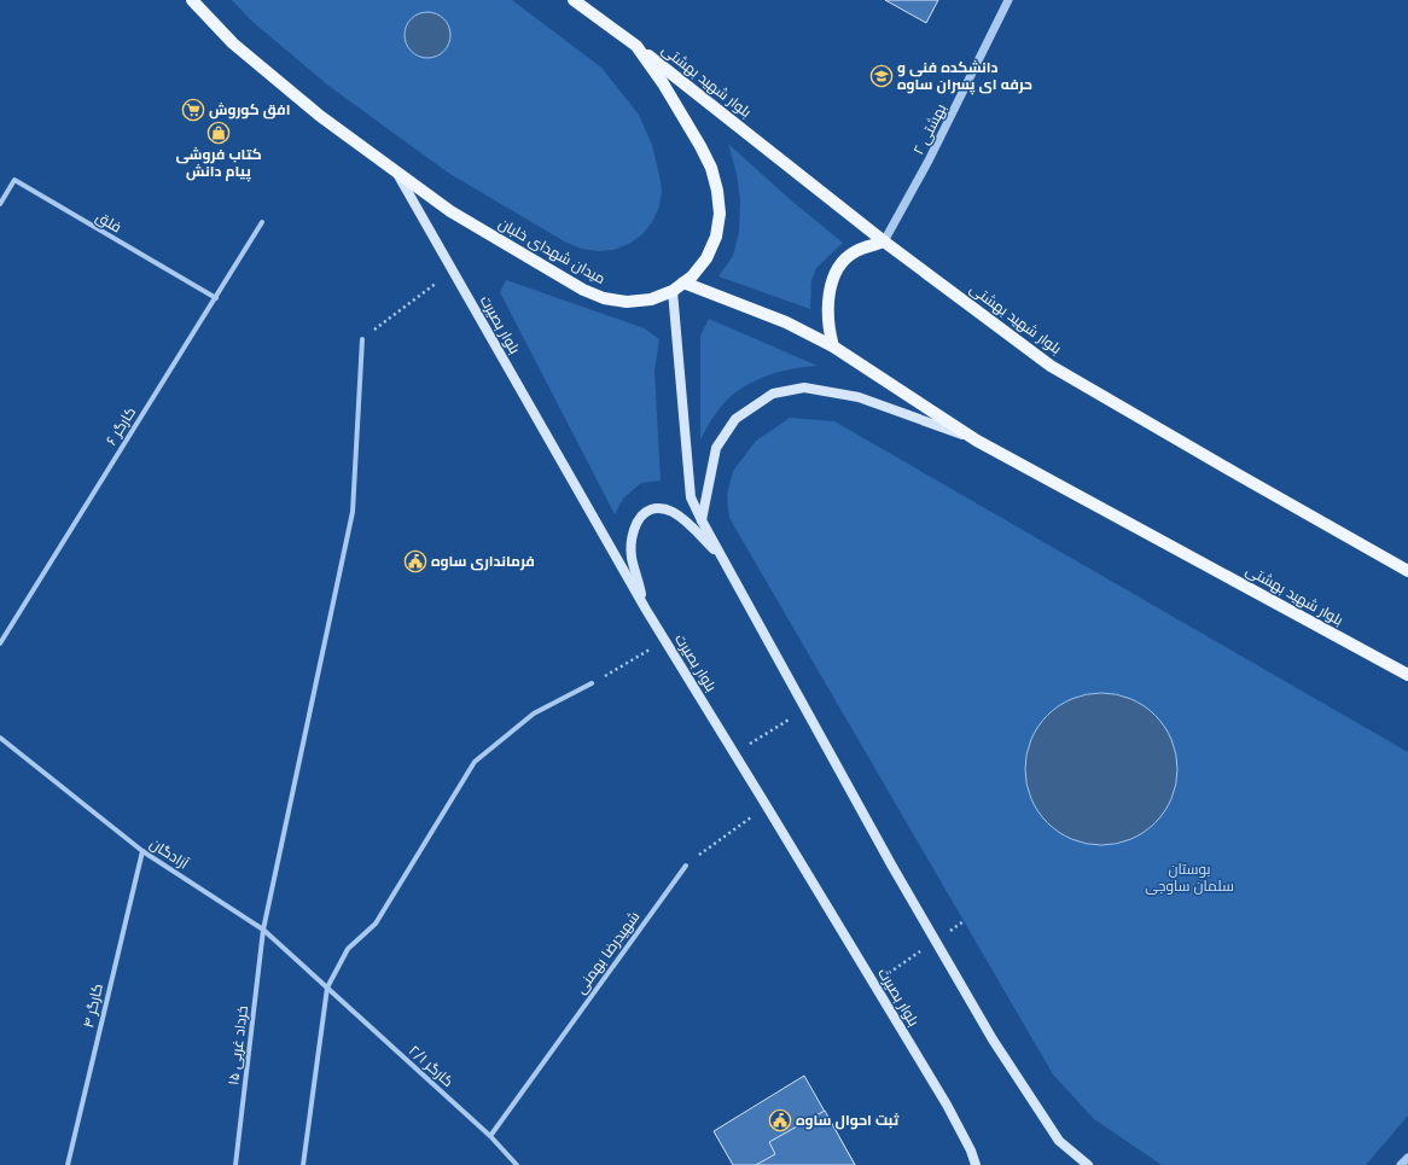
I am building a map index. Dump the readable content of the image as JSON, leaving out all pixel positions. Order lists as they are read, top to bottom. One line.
{"streets":{"main road":["بلوار شهید بهشتی","میدان شهدای خلبان","بلوار بصیرت"],"street":["بهشتی ۲","فلق","کارگر ۶","آزادگان","شهیدرضا بهمنی","کارگر ۴","۱۵ خرداد غربی","کارگر ۲/۱"]},"crossings":[["بلوار شهید بهشتی","بهشتی ۲"],["بلوار شهید بهشتی","میدان شهدای خلبان"],["فلق","کارگر ۶"],["میدان شهدای خلبان","بلوار بصیرت"],["آزادگان","کارگر ۴"],["آزادگان","۱۵ خرداد غربی"],["آزادگان","کارگر ۲/۱"],["شهیدرضا بهمنی","کارگر ۲/۱"]],"parks":["بوستان سلمان ساوجی"],"places":{"school or university":["دانشکده فنی و حرفه ای پسران ساوه"],"supermarket":["افق کوروش"],"shop":["کتاب فروشی پیام دانش"],"public building":["فرمانداری ساوه","ثبت احوال ساوه"]}}
